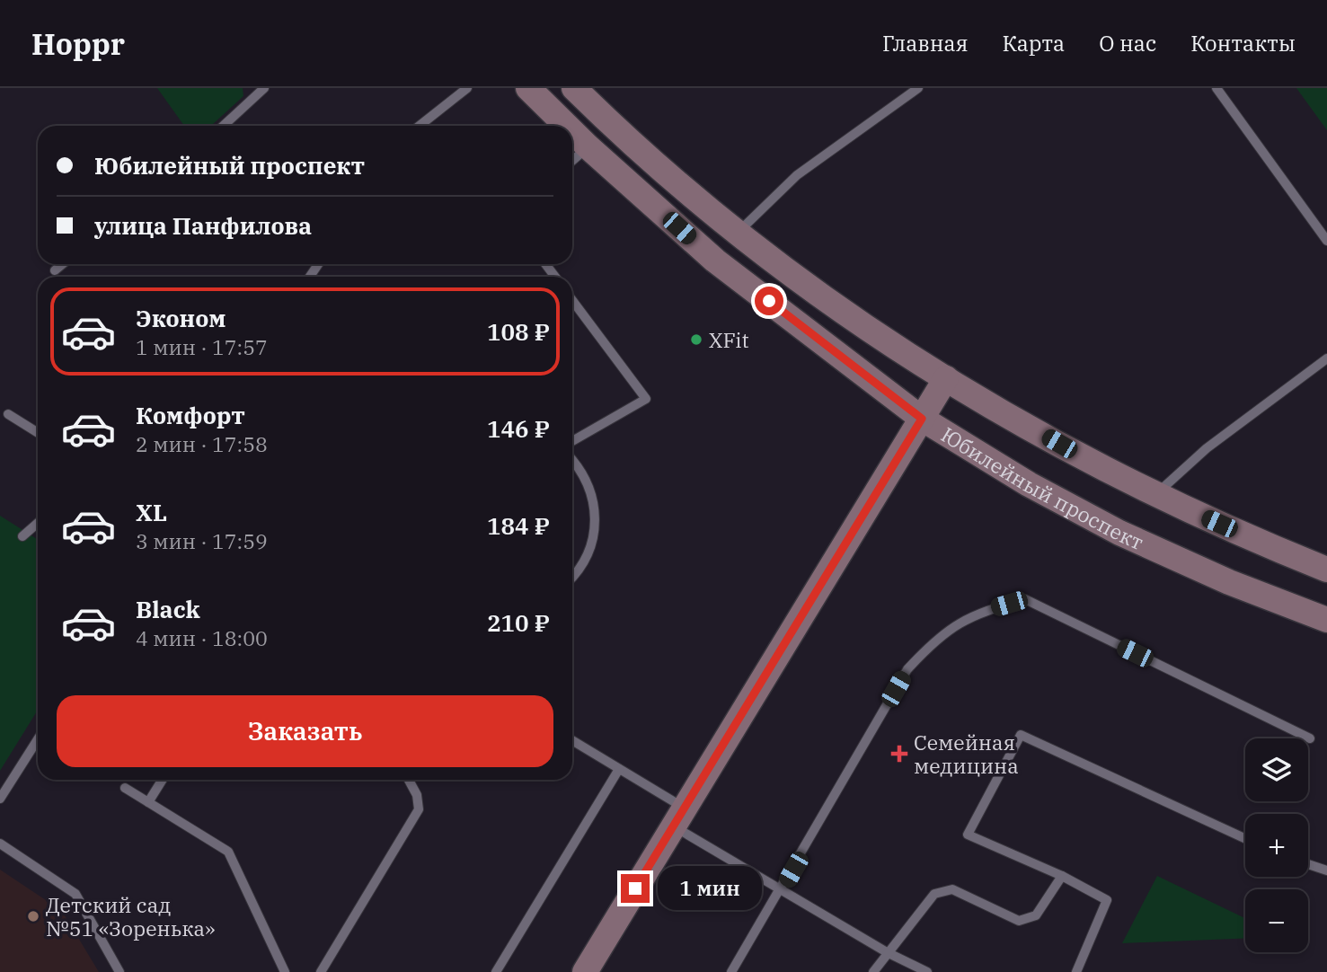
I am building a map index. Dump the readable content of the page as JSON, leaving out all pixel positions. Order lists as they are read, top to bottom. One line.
{"streets":{"main road":["Юбилейный проспект"]},"places":{"other":["XFit","Детский сад №51 «Зоренька»"],"health":["Семейная медицина"]},"page":{"header":"Hoppr","nav":["Главная","Карта","О нас","Контакты"],"banner":["Юбилейный проспект","улица Панфилова"],"list":[{"name":"Эконом","note":"1 мин · 17:57","value":"108 ₽"},{"name":"Комфорт","note":"2 мин · 17:58","value":"146 ₽"},{"name":"XL","note":"3 мин · 17:59","value":"184 ₽"},{"name":"Black","note":"4 мин · 18:00","value":"210 ₽"}],"buttons":"Заказать","map_buttons":["+","−"],"bubble":"1 мин"}}
